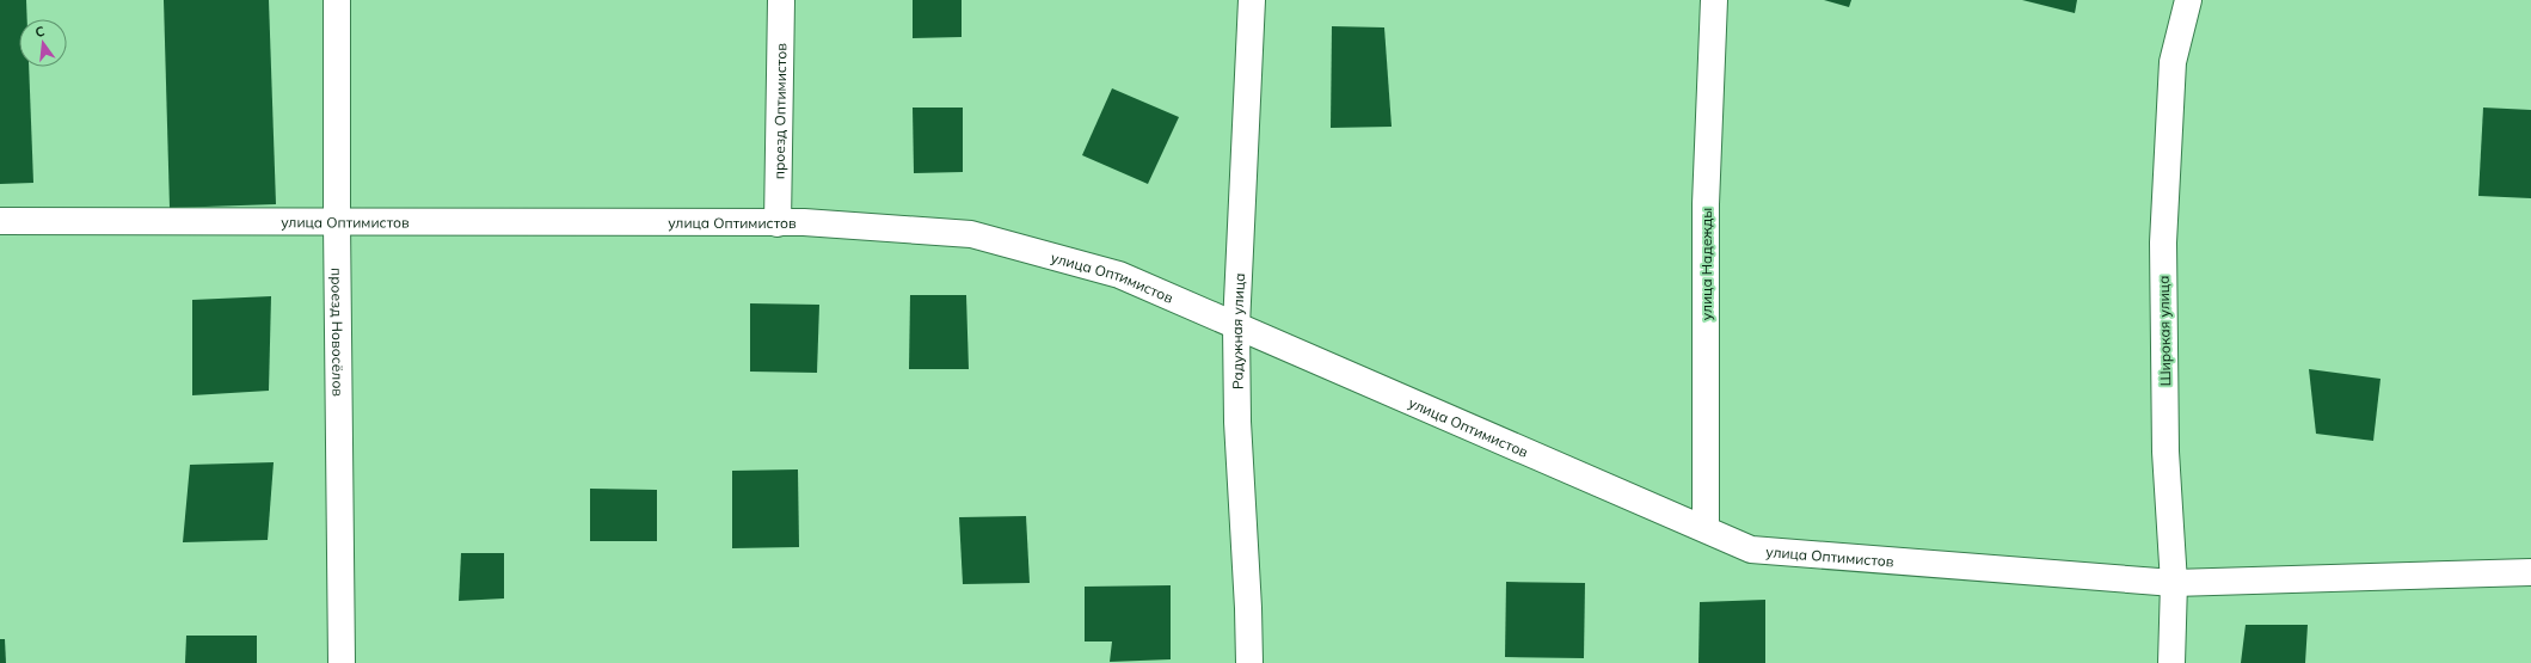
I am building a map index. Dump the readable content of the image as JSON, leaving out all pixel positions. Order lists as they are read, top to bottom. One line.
{"streets":{"street":["проезд Оптимистов","улица Оптимистов","улица Надежды","Широкая улица","проезд Новосёлов","Радужная улица"]},"crossings":[["проезд Оптимистов","улица Оптимистов"],["улица Оптимистов","улица Надежды"],["улица Оптимистов","Широкая улица"],["улица Оптимистов","проезд Новосёлов"],["улица Оптимистов","Радужная улица"]],"north":"top"}
